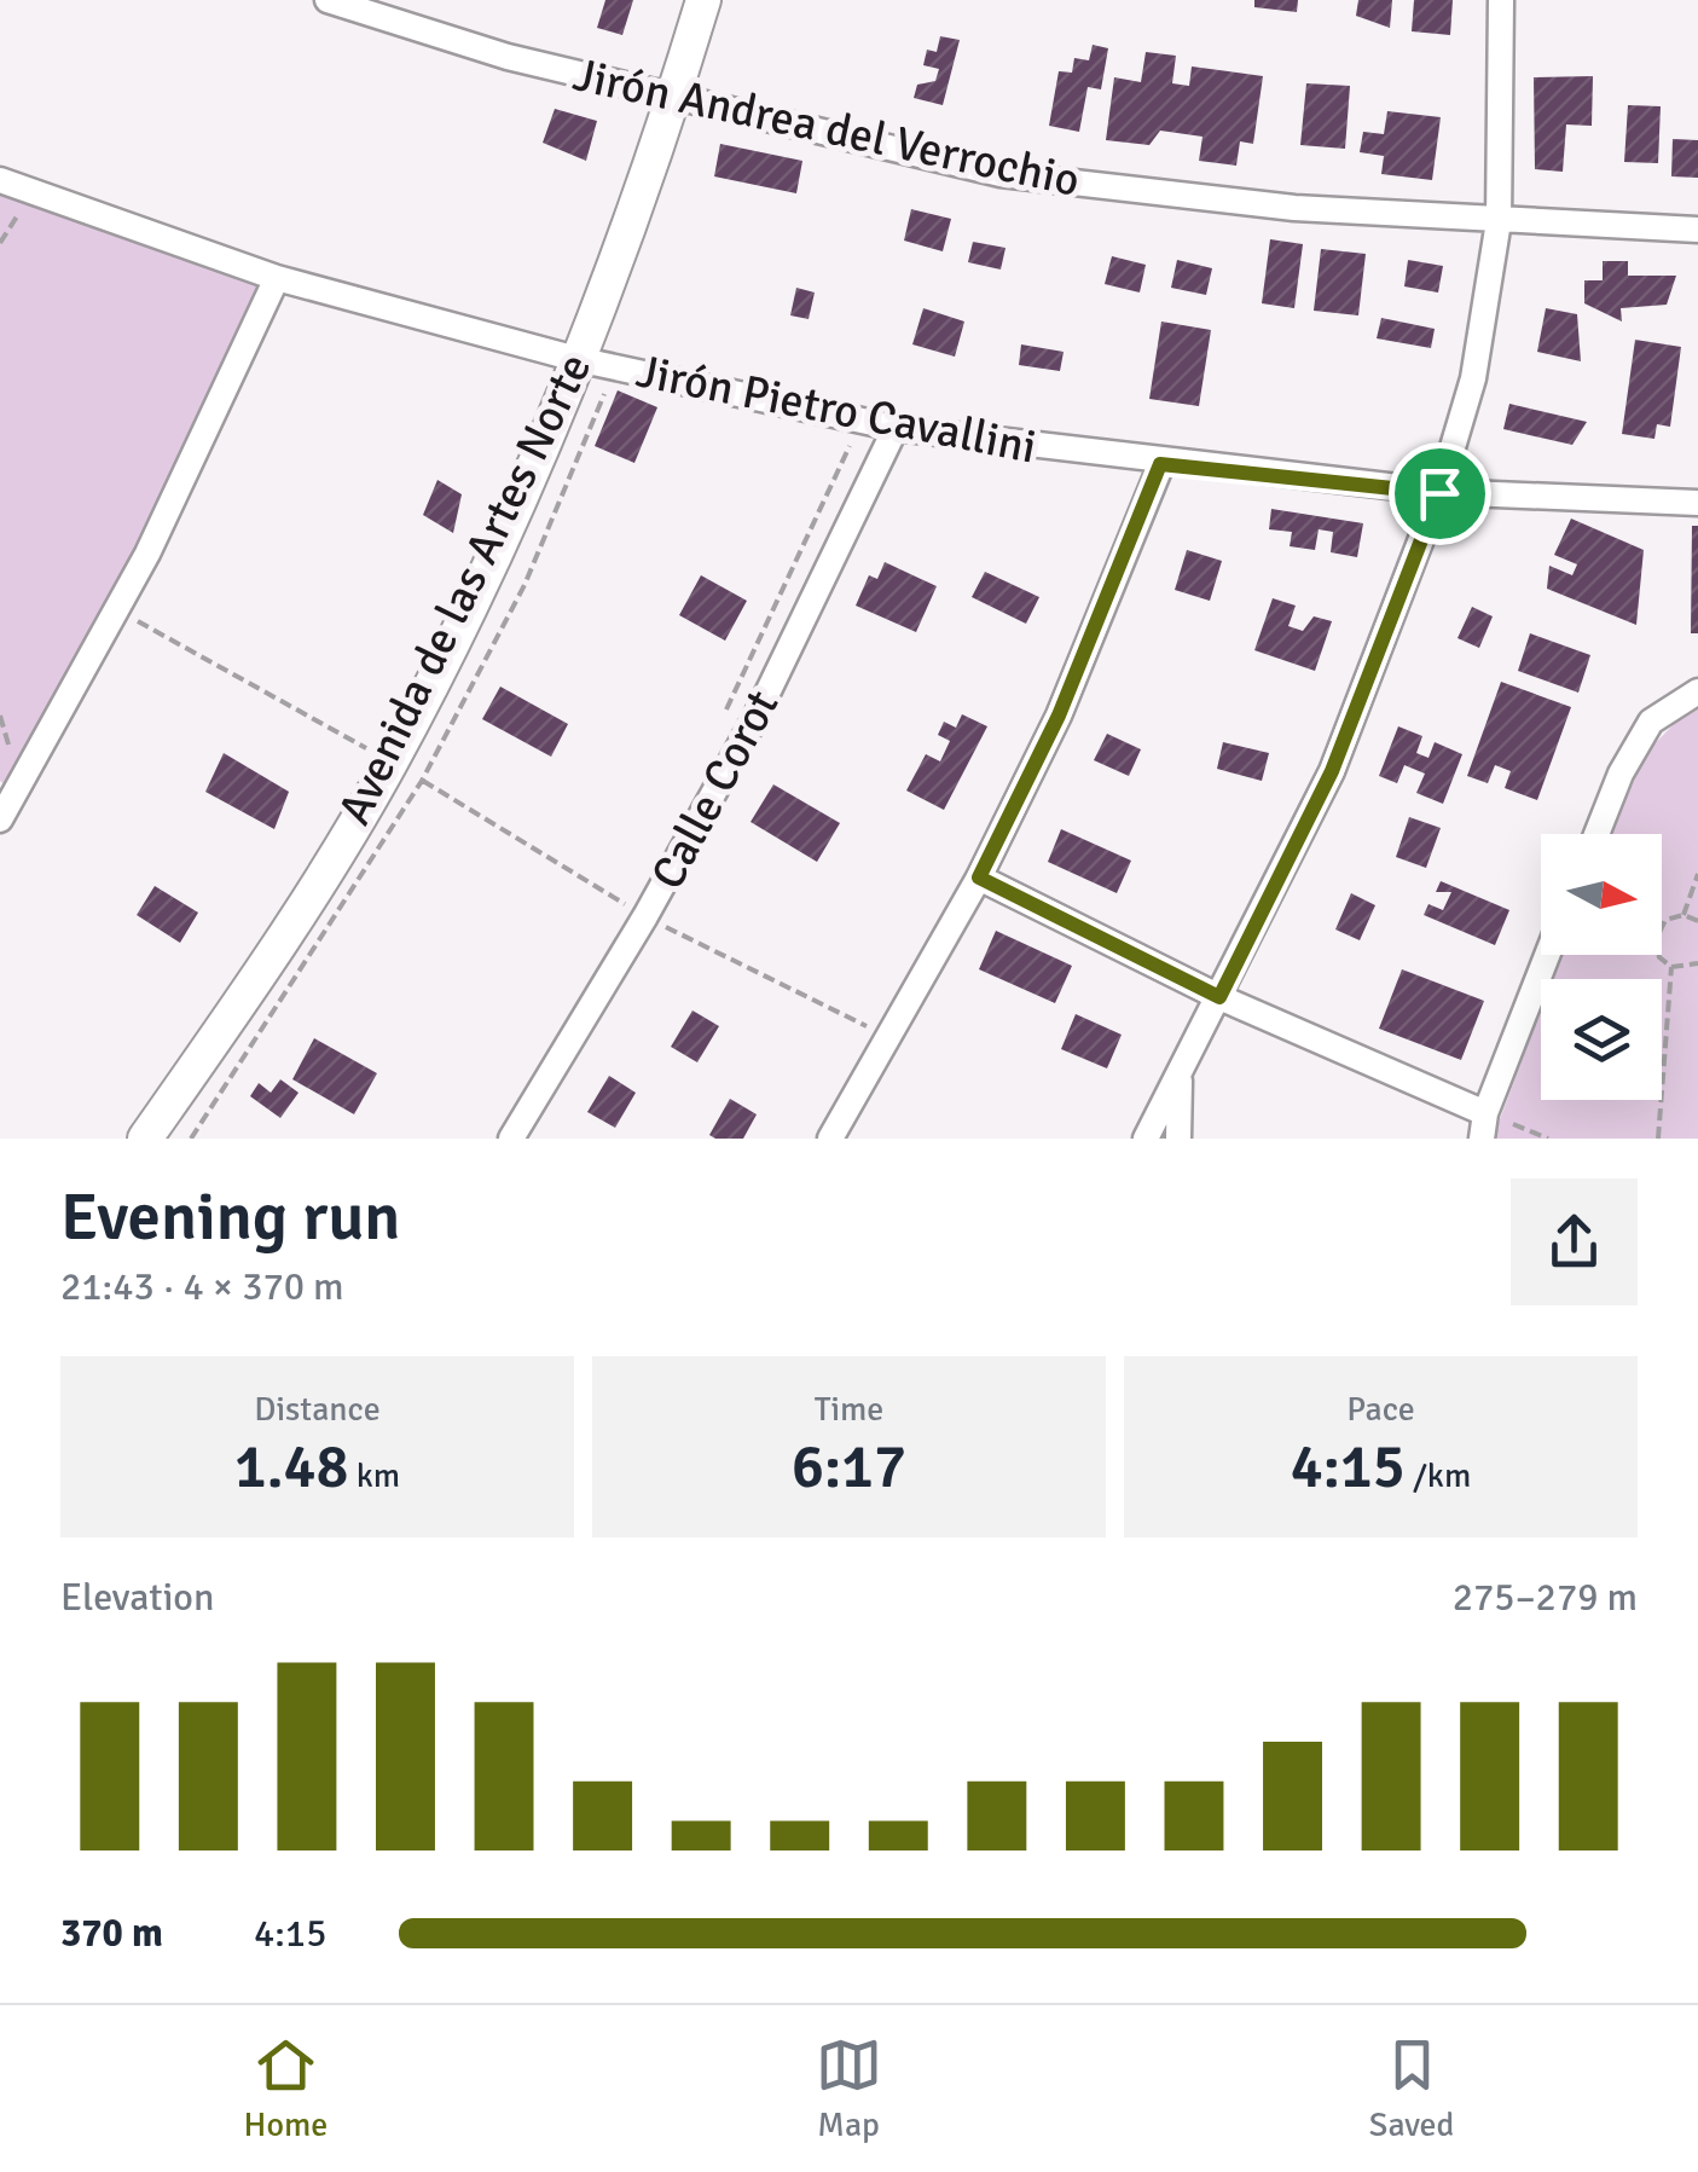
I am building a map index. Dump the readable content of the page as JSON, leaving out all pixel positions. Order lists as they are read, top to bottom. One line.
{"streets":{"street":["Jirón Andrea del Verrochio","Jirón Pietro Cavallini","Avenida de las Artes Norte","Calle Corot"]},"crossings":[["Jirón Andrea del Verrochio","Avenida de las Artes Norte"],["Jirón Pietro Cavallini","Avenida de las Artes Norte"],["Jirón Pietro Cavallini","Calle Corot"]],"north":"right","page":{"heading":["Evening run","21:43 · 4 × 370 m"],"stats":[["Distance","1.48 km"],["Time","6:17"],["Pace","4:15 /km"]],"chart":["Elevation","275–279 m"],"list":[{"name":"370 m","note":"4:15"}],"tabs":["Home","Map","Saved"]}}
